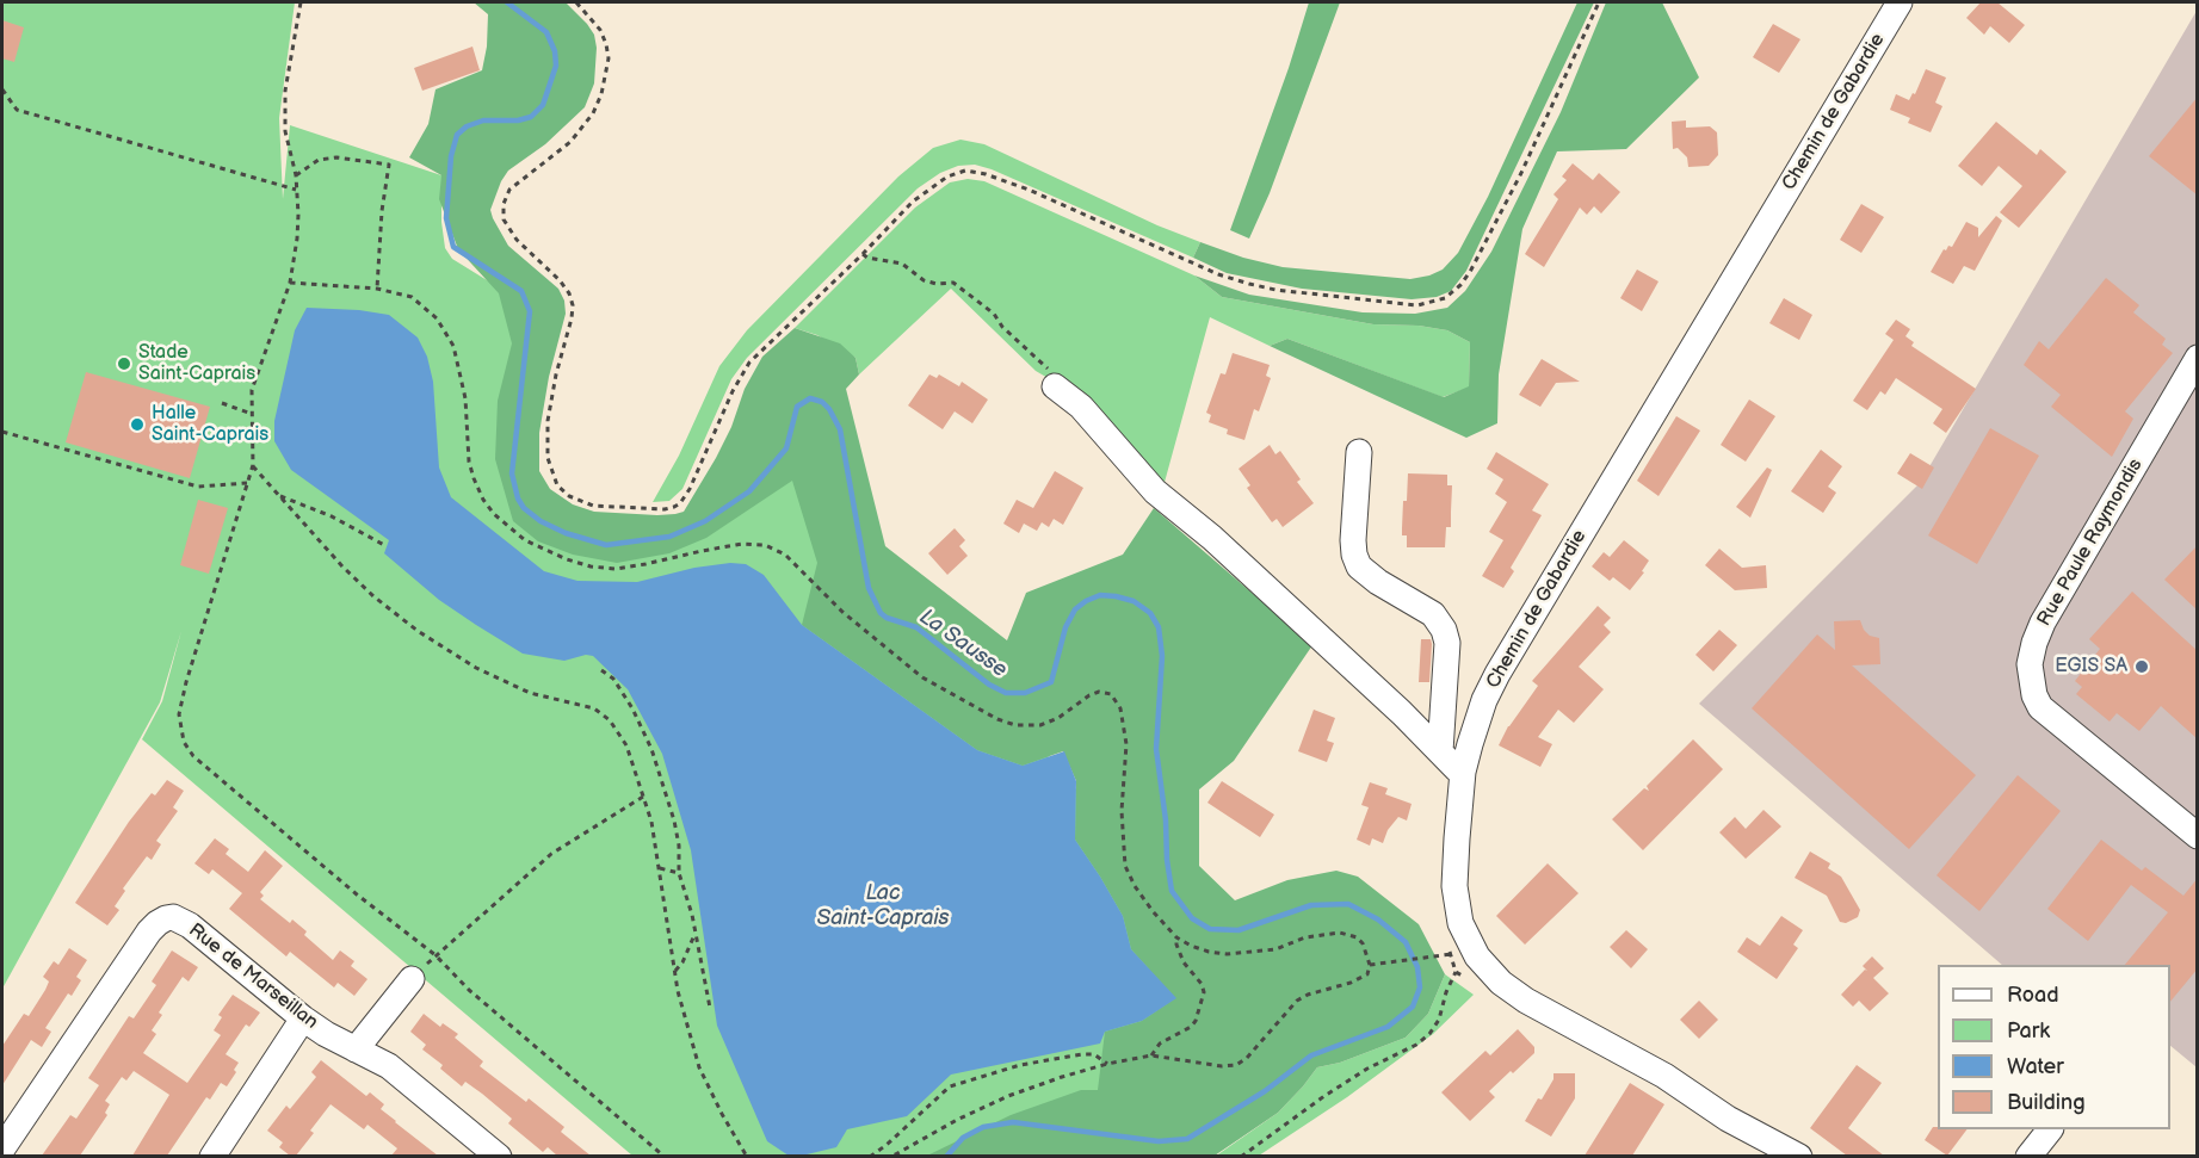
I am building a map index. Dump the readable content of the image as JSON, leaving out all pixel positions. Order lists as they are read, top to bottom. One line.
{"streets":{"street":["Chemin de Gabardie","Rue Paule Raymondis","Rue de Marseillan"]},"water":["La Sausse","Lac Saint-Caprais"],"places":["Stade Saint-Caprais","Halle Saint-Caprais","EGIS SA"],"legend":["Road","Park","Water","Building"]}
